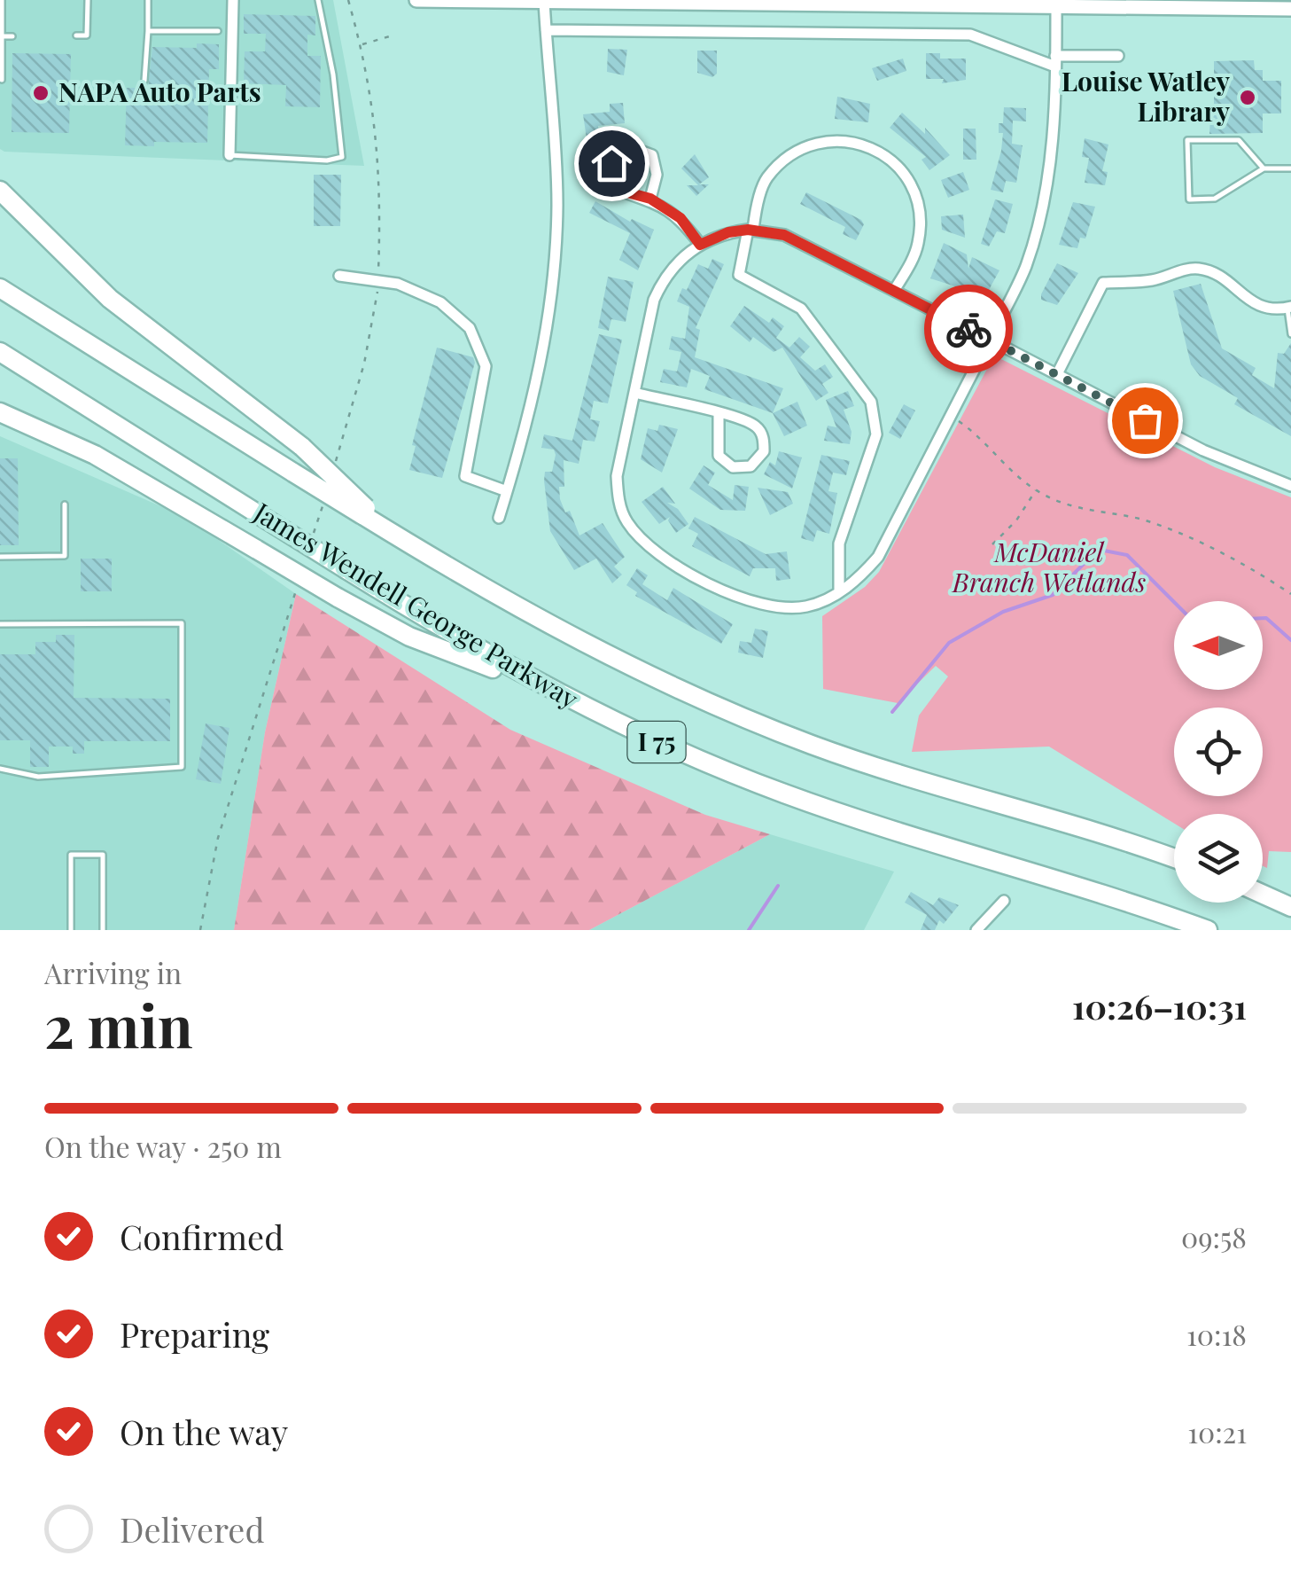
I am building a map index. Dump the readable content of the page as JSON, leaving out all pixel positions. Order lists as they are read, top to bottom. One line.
{"streets":{"highway":["James Wendell George Parkway","I 75"]},"parks":["McDaniel Branch Wetlands"],"places":["NAPA Auto Parts","Louise Watley Library"],"north":"left","page":{"heading":["2 min","Arriving in","10:26–10:31"],"bar":"On the way · 250 m","list":[["Confirmed","09:58"],["Preparing","10:18"],["On the way","10:21"],"Delivered"]}}
